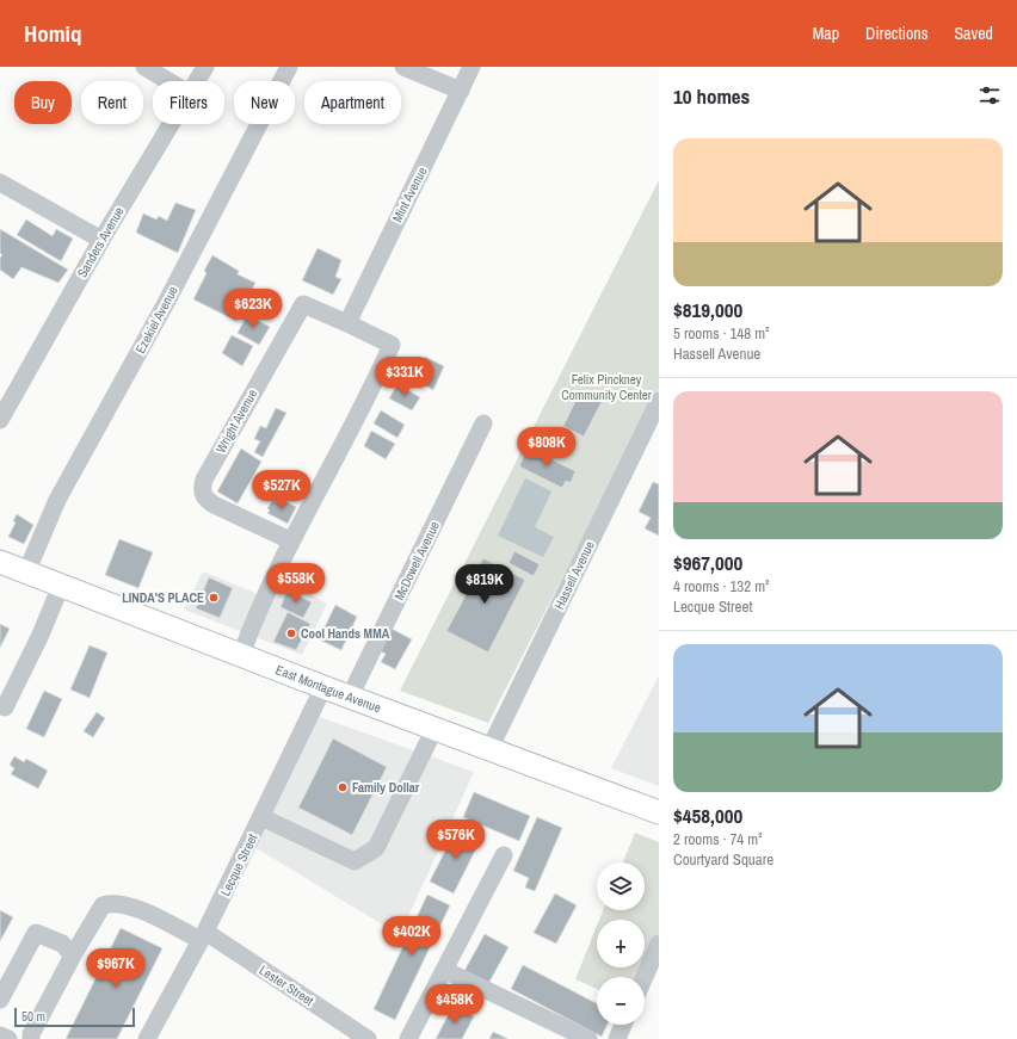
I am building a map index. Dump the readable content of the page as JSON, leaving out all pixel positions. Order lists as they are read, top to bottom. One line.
{"streets":{"main road":["East Montague Avenue"],"street":["Mint Avenue","Sanders Avenue","Ezekiel Avenue","Wright Avenue","McDowell Avenue","Hassell Avenue","Lecque Street","Lester Street"]},"crossings":[["Mint Avenue","Wright Avenue"],["Ezekiel Avenue","East Montague Avenue"],["McDowell Avenue","East Montague Avenue"],["Hassell Avenue","East Montague Avenue"],["East Montague Avenue","Lecque Street"],["Lecque Street","Lester Street"]],"parks":["Felix Pinckney Community Center"],"places":["LINDA'S PLACE","Cool Hands MMA","Family Dollar"],"scale_bar":"50 m","page":{"header":"Homiq","nav":["Map","Directions","Saved"],"heading":"10 homes","chip":["Buy","Rent","Filters","New","Apartment"],"list":[{"name":"$819,000","note":"5 rooms · 148 m² · Hassell Avenue"},{"name":"$967,000","note":"4 rooms · 132 m² · Lecque Street"},{"name":"$458,000","note":"2 rooms · 74 m² · Courtyard Square"}],"price":["$623K","$331K","$808K","$527K","$558K","$819K","$576K","$402K","$967K","$458K"],"map_buttons":["+","−"],"scale":"50 m"}}
